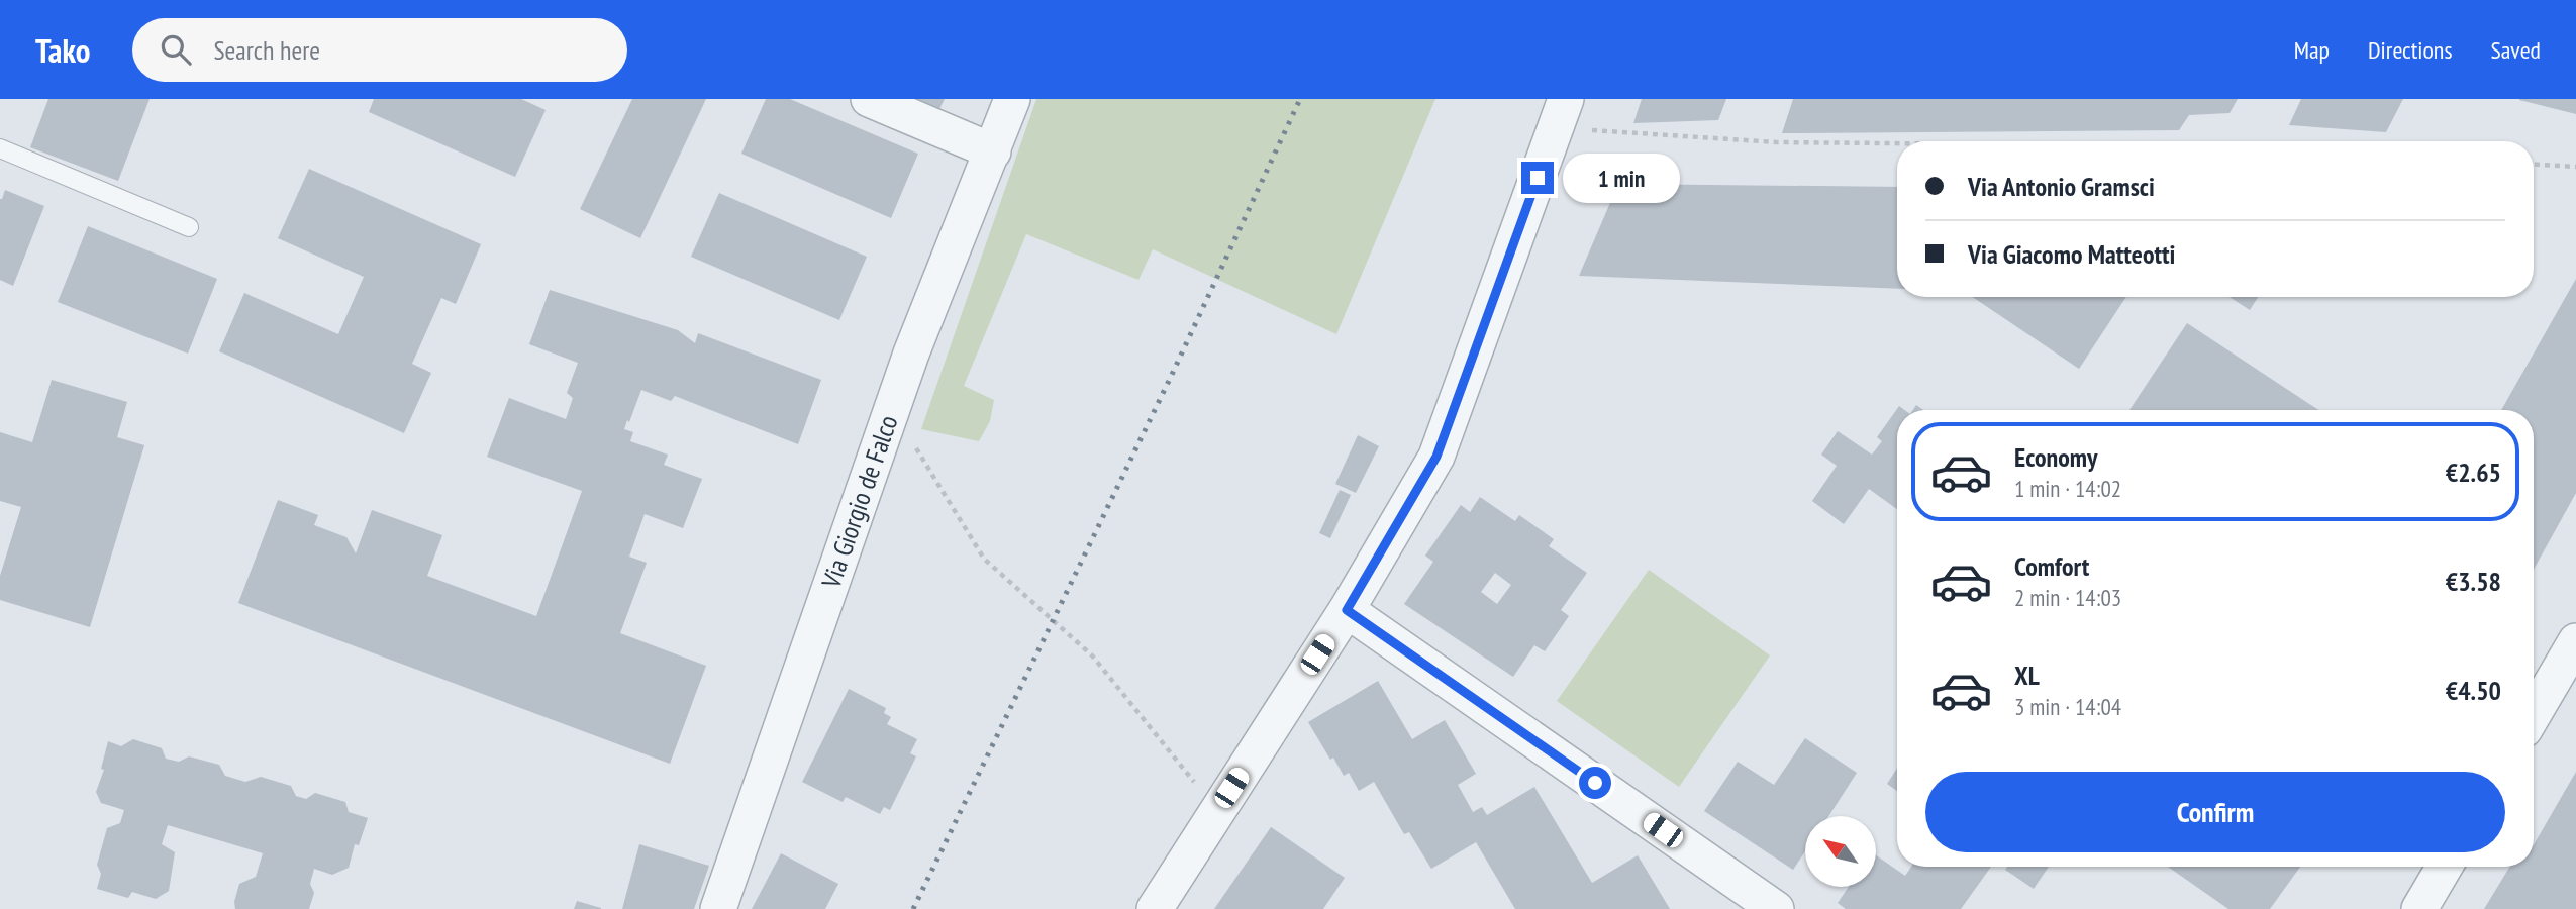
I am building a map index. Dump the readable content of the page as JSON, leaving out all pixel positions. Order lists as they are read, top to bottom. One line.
{"streets":{"street":["Via Giorgio de Falco"]},"north":"top left","page":{"header":"Tako","search":"Search here","nav":["Map","Directions","Saved"],"banner":["Via Antonio Gramsci","Via Giacomo Matteotti"],"bubble":"1 min","list":[{"name":"Economy","note":"1 min · 14:02","value":"€2.65"},{"name":"Comfort","note":"2 min · 14:03","value":"€3.58"},{"name":"XL","note":"3 min · 14:04","value":"€4.50"}],"buttons":"Confirm"}}
